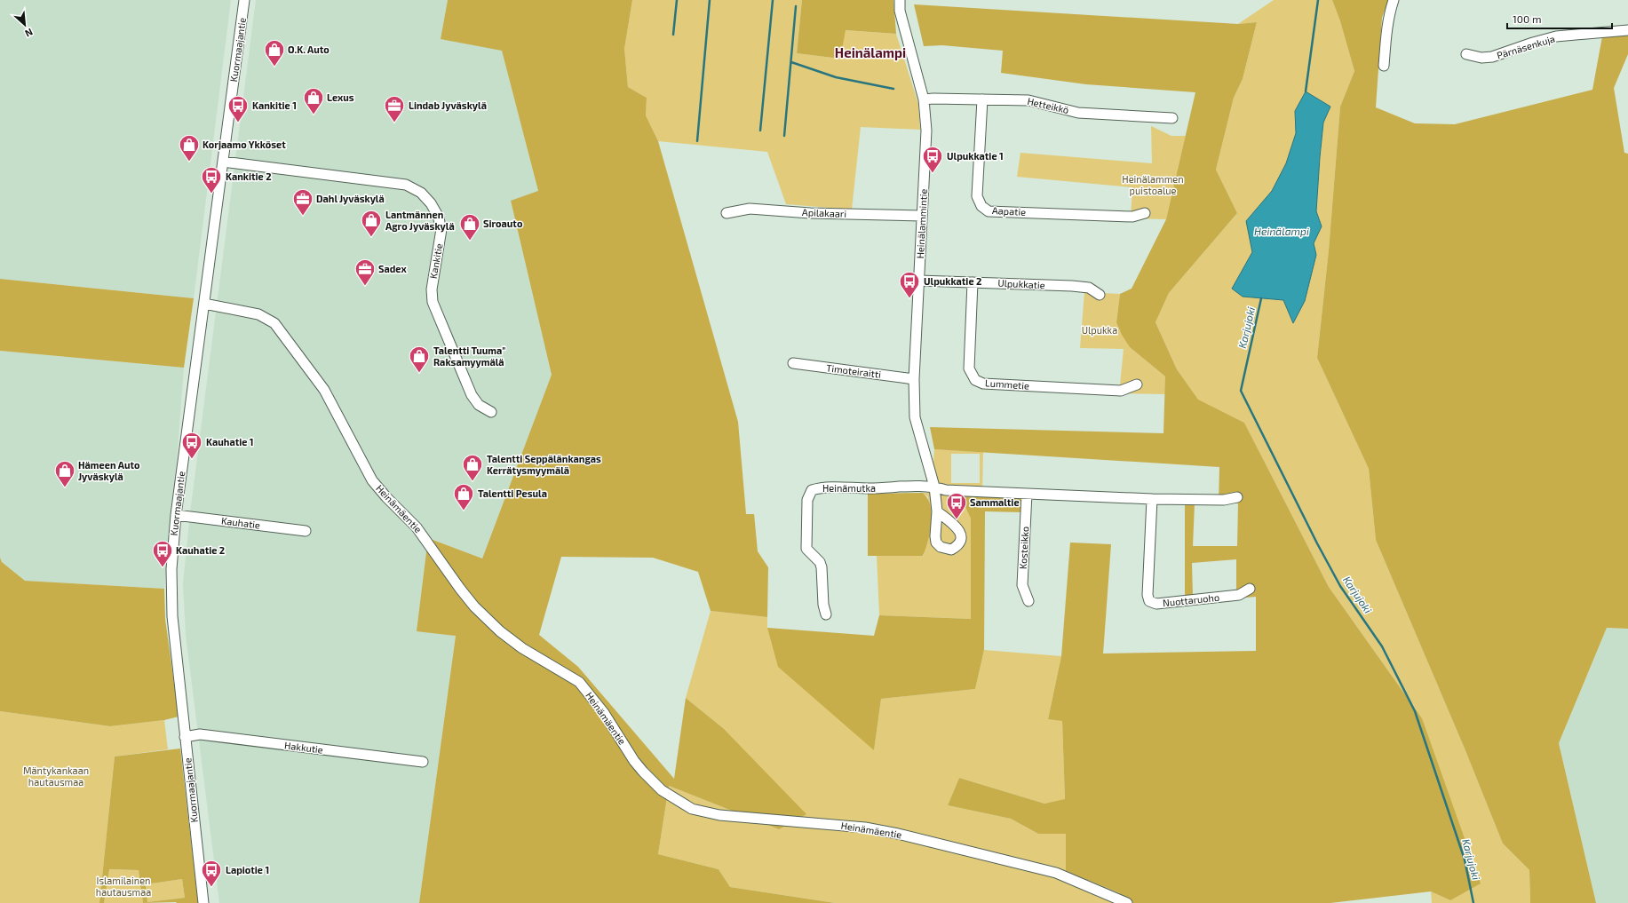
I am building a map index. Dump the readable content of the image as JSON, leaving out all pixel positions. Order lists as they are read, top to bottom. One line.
{"streets":{"street":["Pärnäsenkuja","Kuormaajantie","Hetteikkö","Aapatie","Apilakaari","Heinälammintie","Kankitie","Ulpukkatie","Timoteiraitti","Lummetie","Heinämutka","Heinämäentie","Kauhatie","Kosteikko","Nuottaruoho","Hakkutie"]},"crossings":[["Kuormaajantie","Kankitie"],["Kuormaajantie","Heinämäentie"],["Kuormaajantie","Kauhatie"],["Kuormaajantie","Hakkutie"],["Hetteikkö","Aapatie"],["Hetteikkö","Heinälammintie"],["Apilakaari","Heinälammintie"],["Heinälammintie","Ulpukkatie"],["Heinälammintie","Timoteiraitti"],["Heinälammintie","Heinämutka"],["Ulpukkatie","Lummetie"]],"districts":["Heinälampi"],"water":["Heinälampi","Karjujoki"],"parks":["Heinälammen puistoalue","Ulpukka","Mäntykankaan hautausmaa","Islamilainen hautausmaa"],"places":{"shop":["O.K. Auto","Lexus","Korjaamo Ykköset","Lantmännen Agro Jyväskylä","Siroauto","Talentti Tuuma\" Raksamyymälä","Talentti Seppälänkangas Kerrätysmyymälä","Hämeen Auto Jyväskylä","Talentti Pesula"],"bus stop":["Kankitie 1","Ulpukkatie 1","Kankitie 2","Ulpukkatie 2","Kauhatie 1","Sammaltie","Kauhatie 2","Lapiotie 1"],"office":["Lindab Jyväskylä","Dahl Jyväskylä","Sadex"]},"scale_bar":"100 m","north":"bottom right"}
